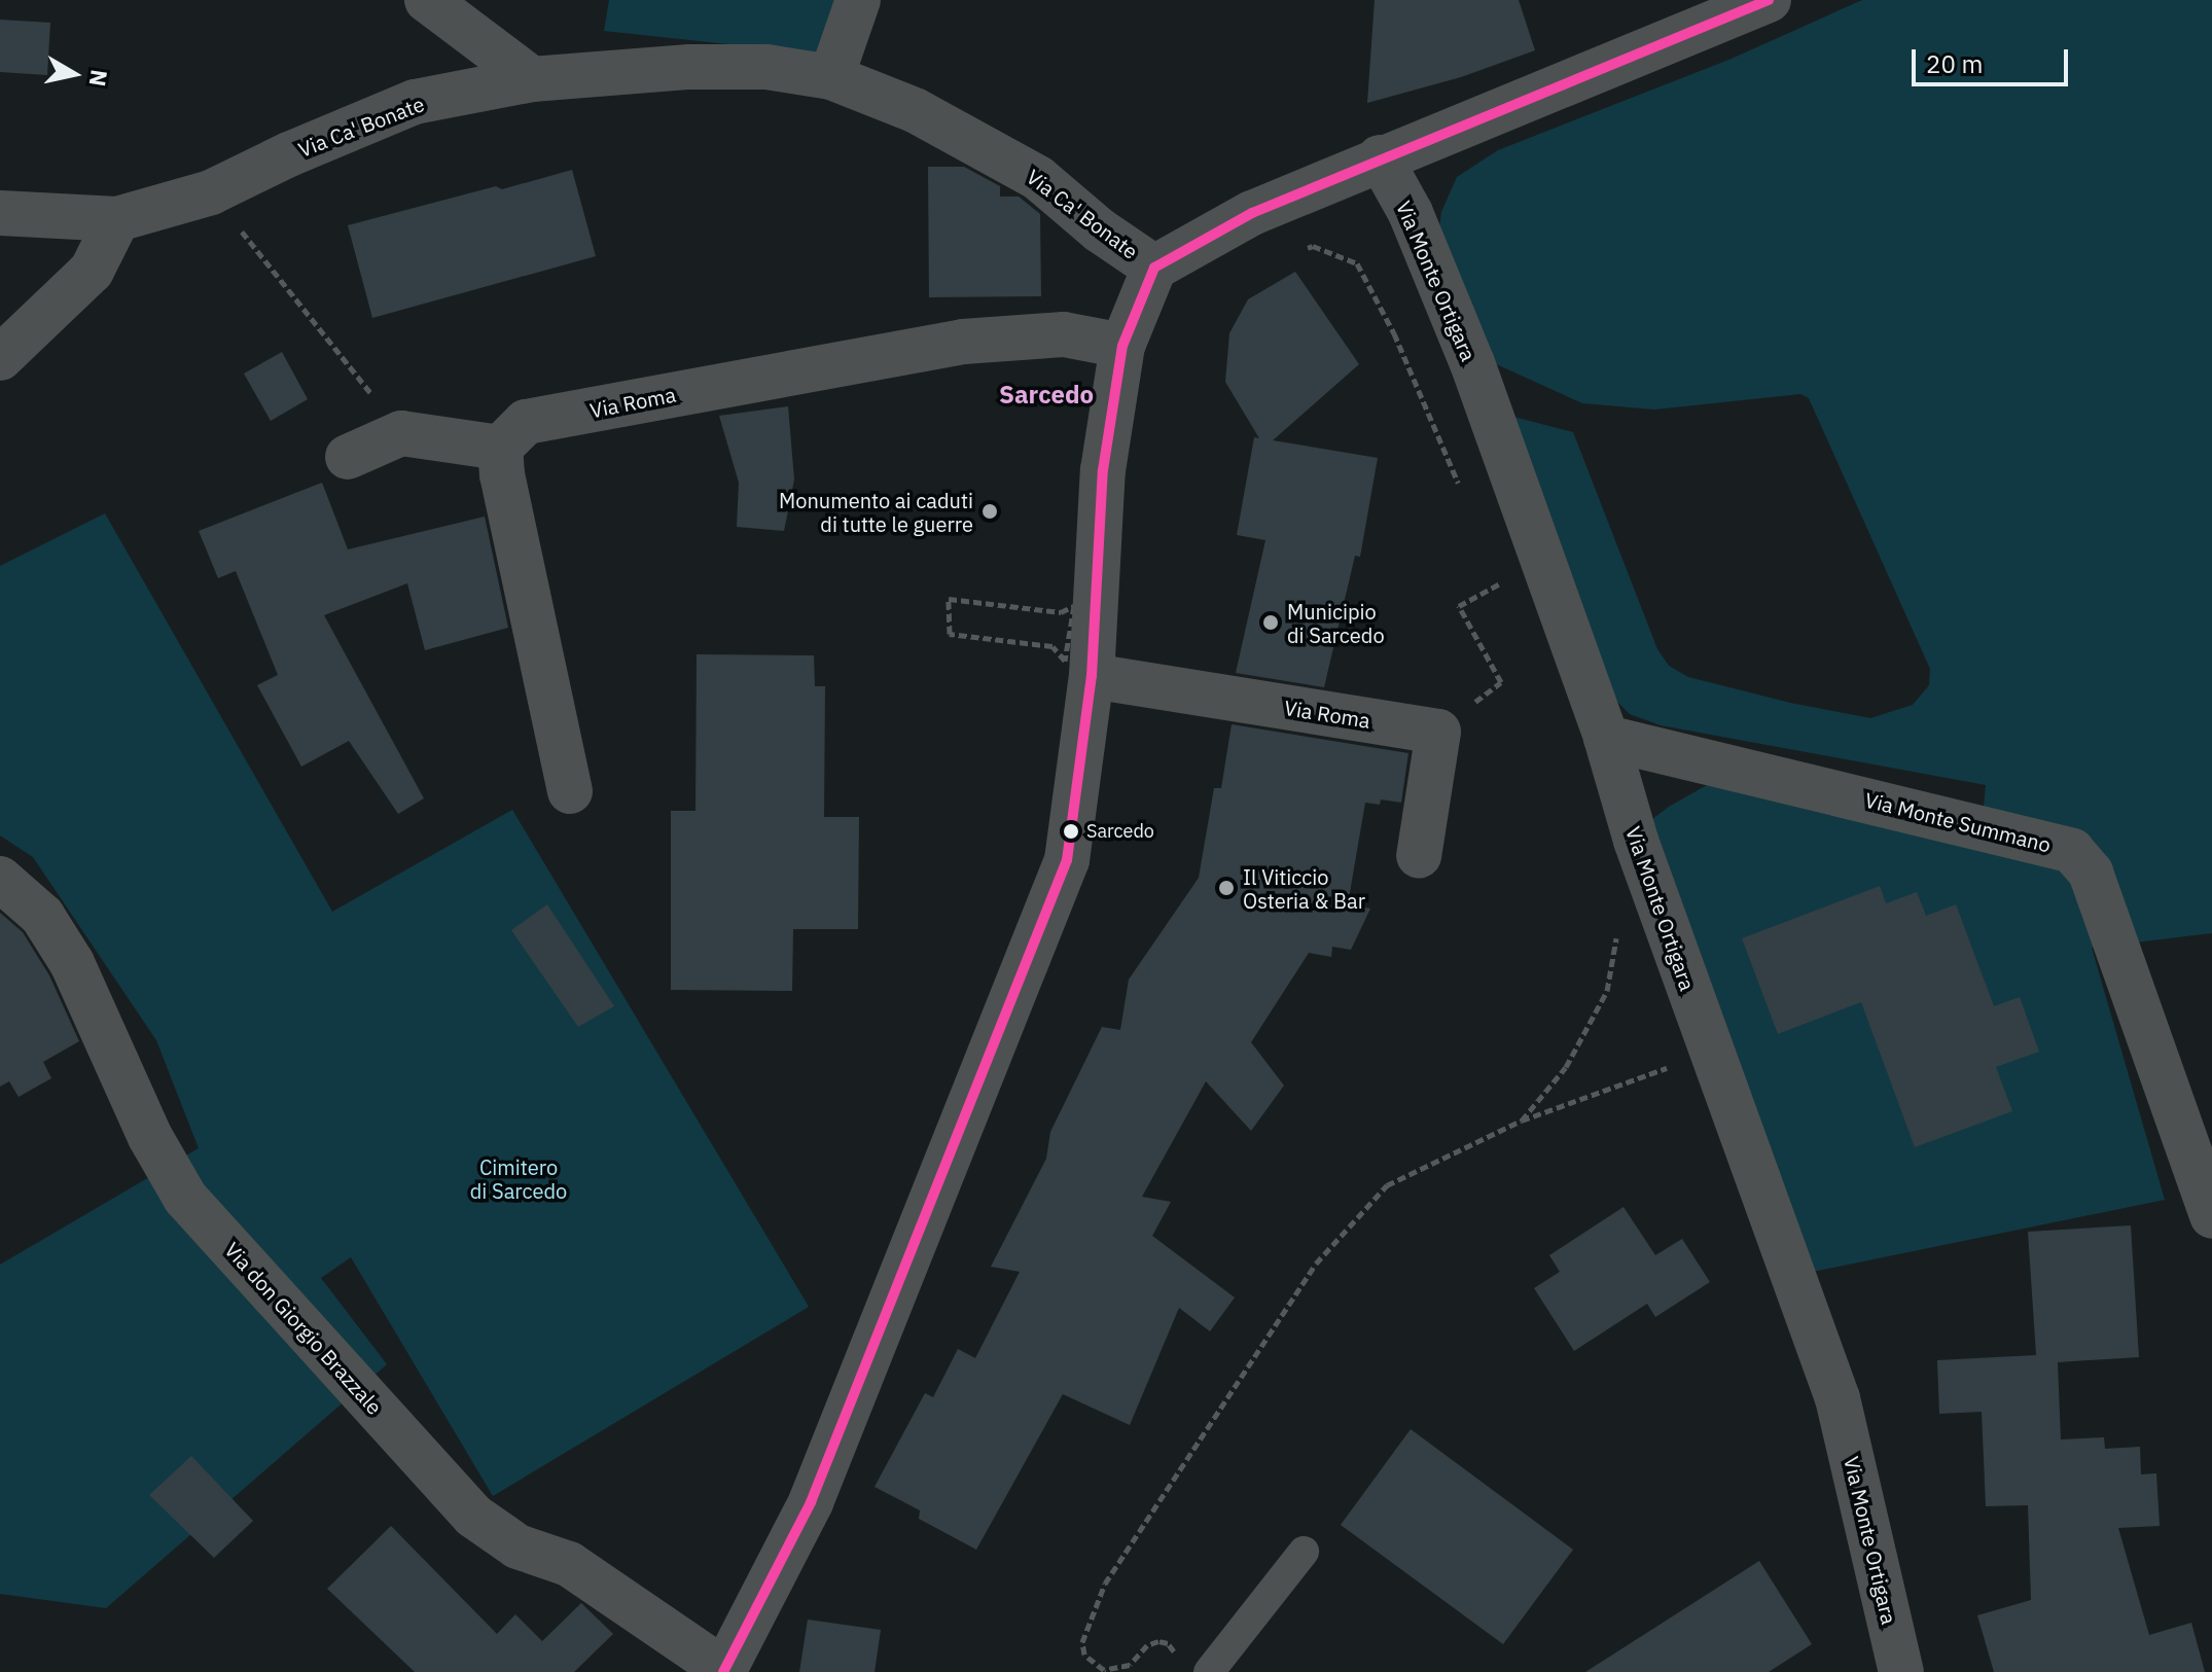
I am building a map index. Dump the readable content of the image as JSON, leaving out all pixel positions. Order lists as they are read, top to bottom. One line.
{"streets":{"street":["Via Ca' Bonate","Via Monte Ortigara","Via Roma","Via Monte Summano","Via don Giorgio Brazzale"]},"crossings":[["Via Monte Ortigara","Via Monte Summano"]],"districts":["Sarcedo"],"parks":["Cimitero di Sarcedo"],"places":["Monumento ai caduti di tutte le guerre","Municipio di Sarcedo","Sarcedo","Il Viticcio Osteria & Bar"],"scale_bar":"20 m","north":"right"}
